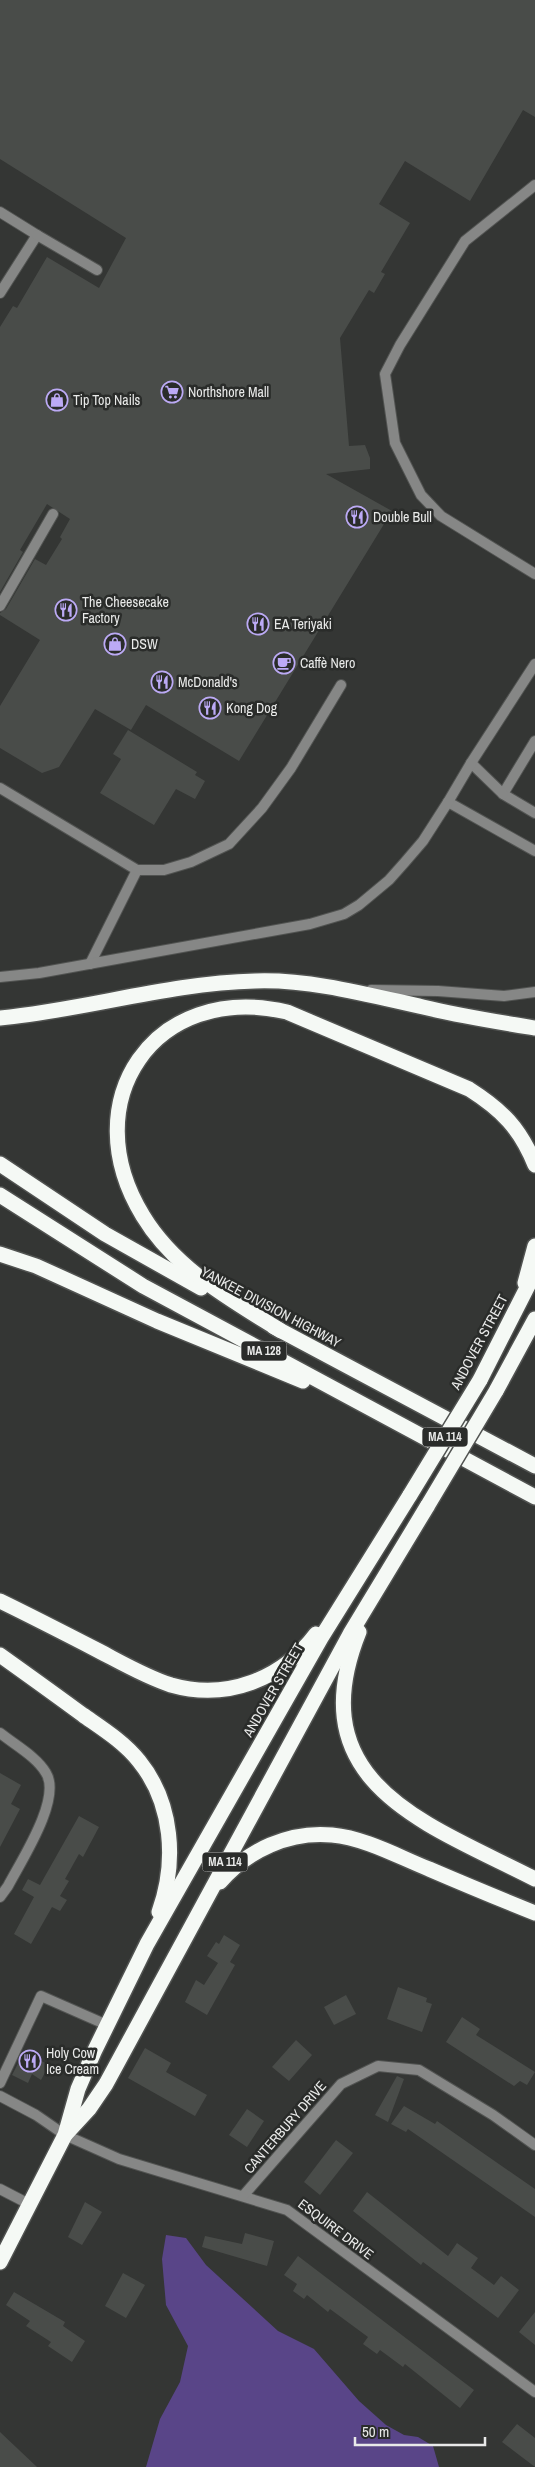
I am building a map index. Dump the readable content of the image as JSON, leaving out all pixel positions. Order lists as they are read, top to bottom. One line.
{"streets":{"highway":["YANKEE DIVISION HIGHWAY","ANDOVER STREET","MA 128","MA 114"],"street":["CANTERBURY DRIVE","ESQUIRE DRIVE"]},"crossings":[["ANDOVER STREET","ESQUIRE DRIVE"],["CANTERBURY DRIVE","ESQUIRE DRIVE"]],"places":{"supermarket":["Northshore Mall"],"shop":["Tip Top Nails","DSW"],"restaurant":["Double Bull","The Cheesecake Factory","EA Teriyaki","McDonald's","Kong Dog","Holy Cow Ice Cream"],"cafe":["Caffè Nero"]},"scale_bar":"50 m"}
